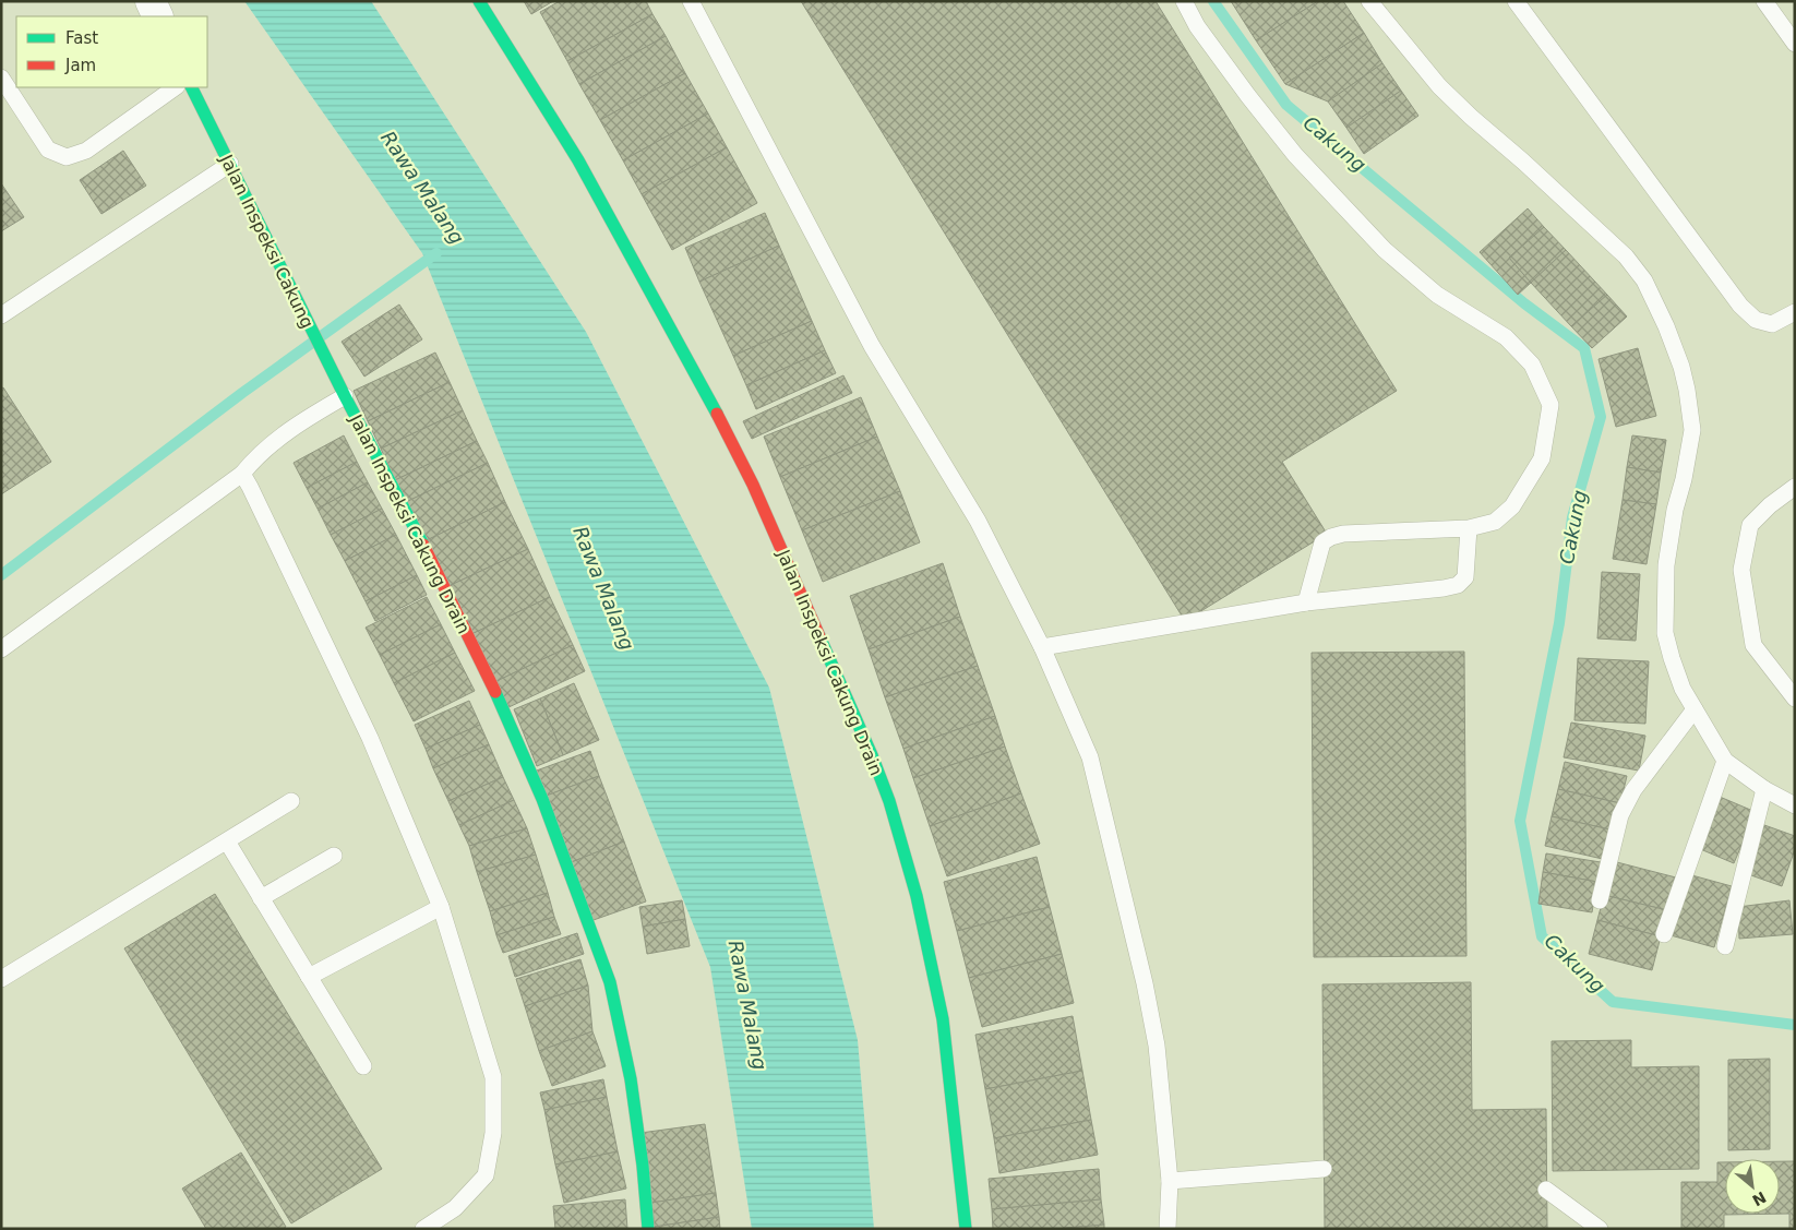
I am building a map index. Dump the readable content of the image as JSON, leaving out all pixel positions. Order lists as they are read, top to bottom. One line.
{"streets":{"street":["Jalan Inspeksi Cakung","Jalan Inspeksi Cakung Drain"]},"crossings":[["Jalan Inspeksi Cakung","Jalan Inspeksi Cakung Drain"]],"water":["Cakung","Rawa Malang"],"legend":["Fast","Jam"],"north":"bottom right"}
